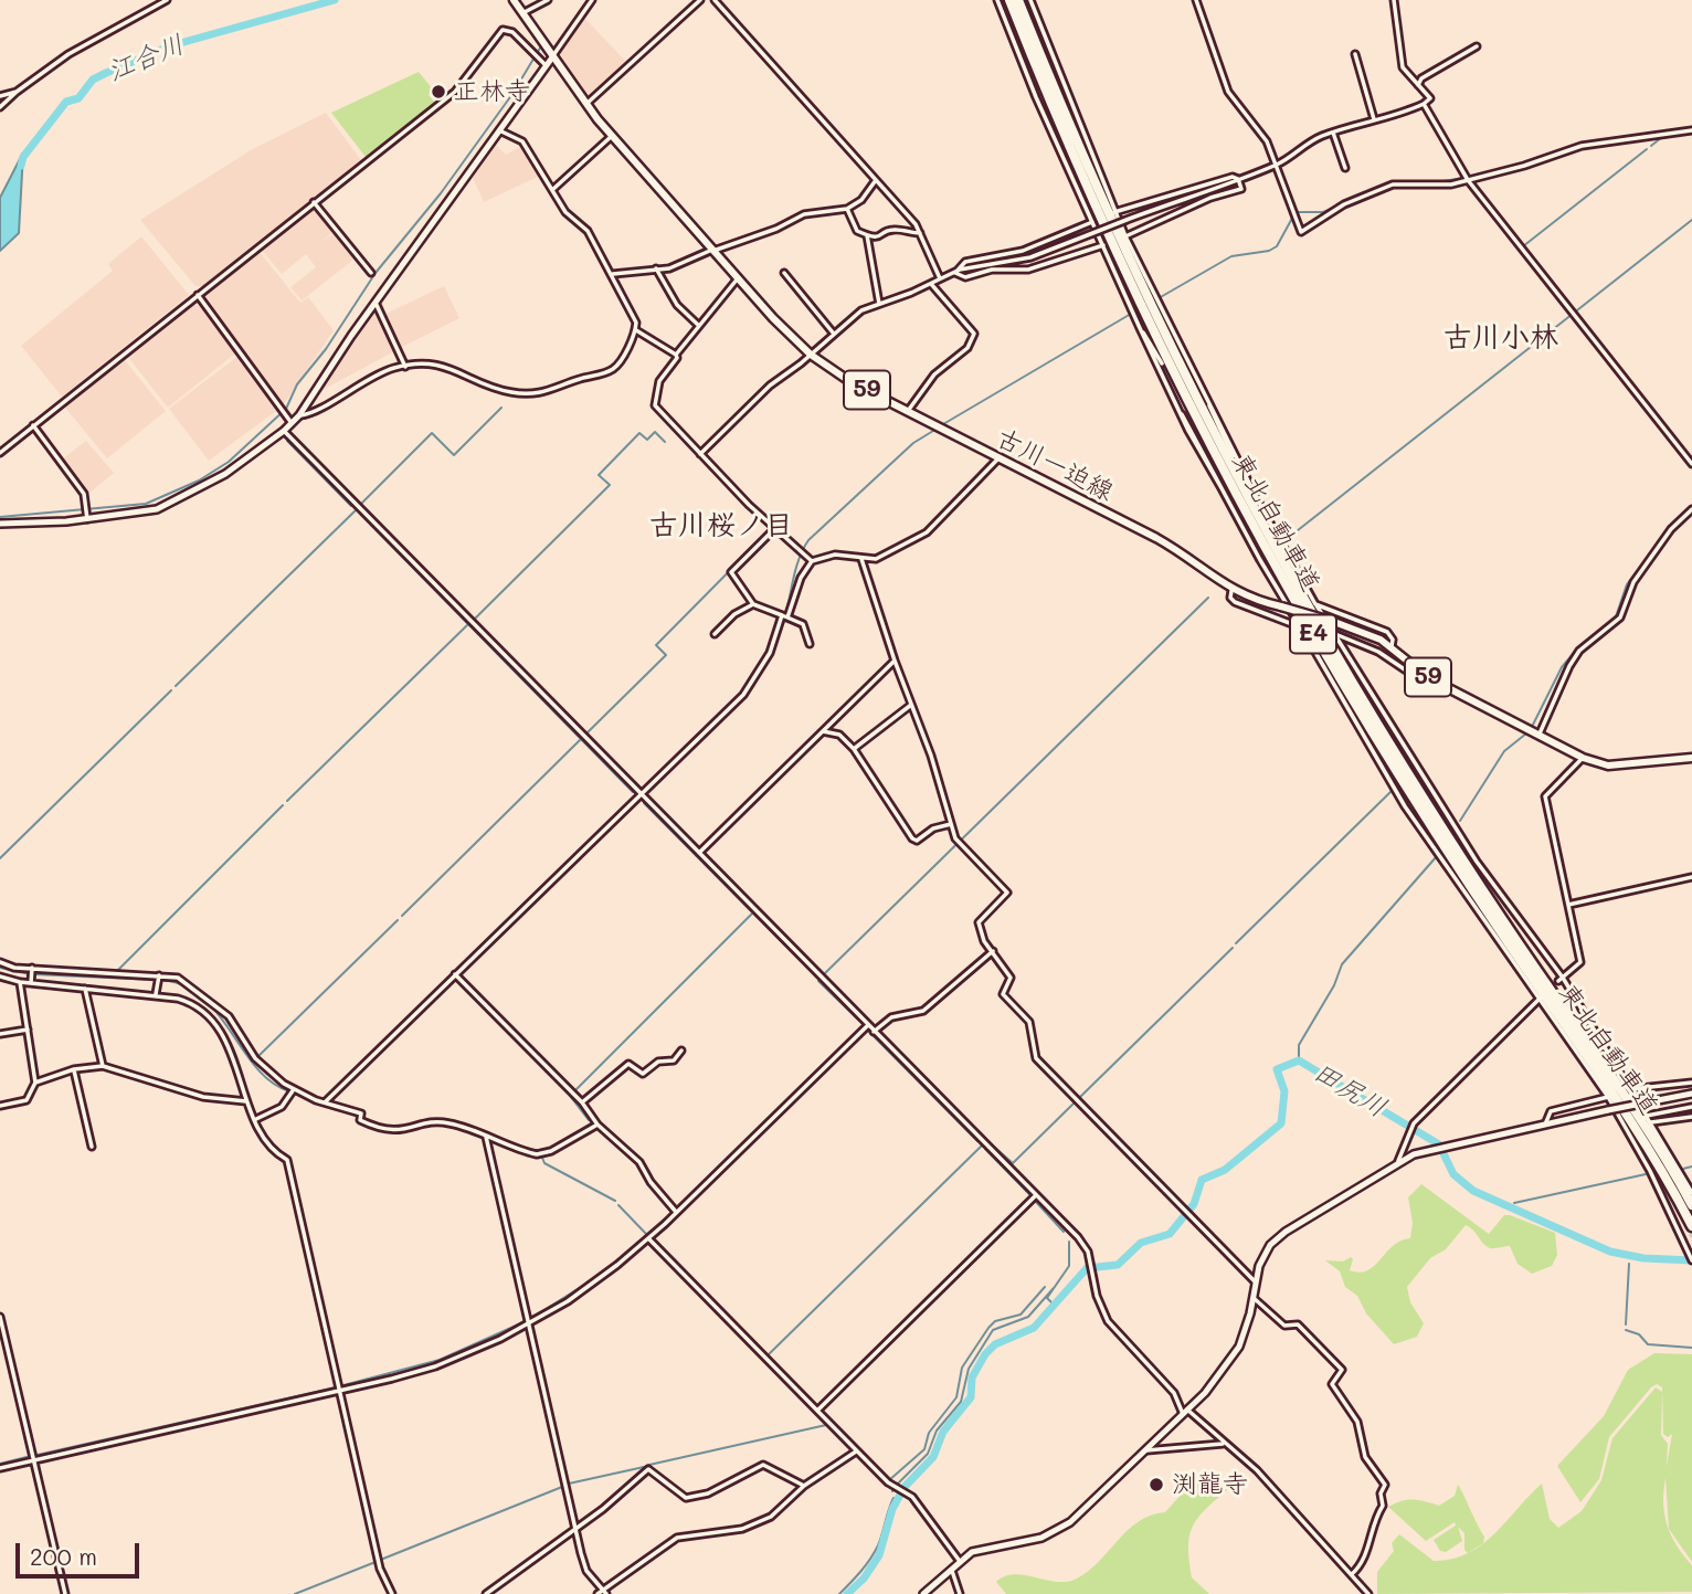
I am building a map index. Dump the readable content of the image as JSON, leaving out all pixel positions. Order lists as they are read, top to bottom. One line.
{"streets":{"highway":["東北自動車道","E4"],"main road":["59","古川一迫線"]},"crossings":[["59","古川一迫線"]],"districts":["古川小林","古川桜ノ目"],"water":["江合川","田尻川"],"places":["正林寺","渕龍寺"],"scale_bar":"200 m"}
